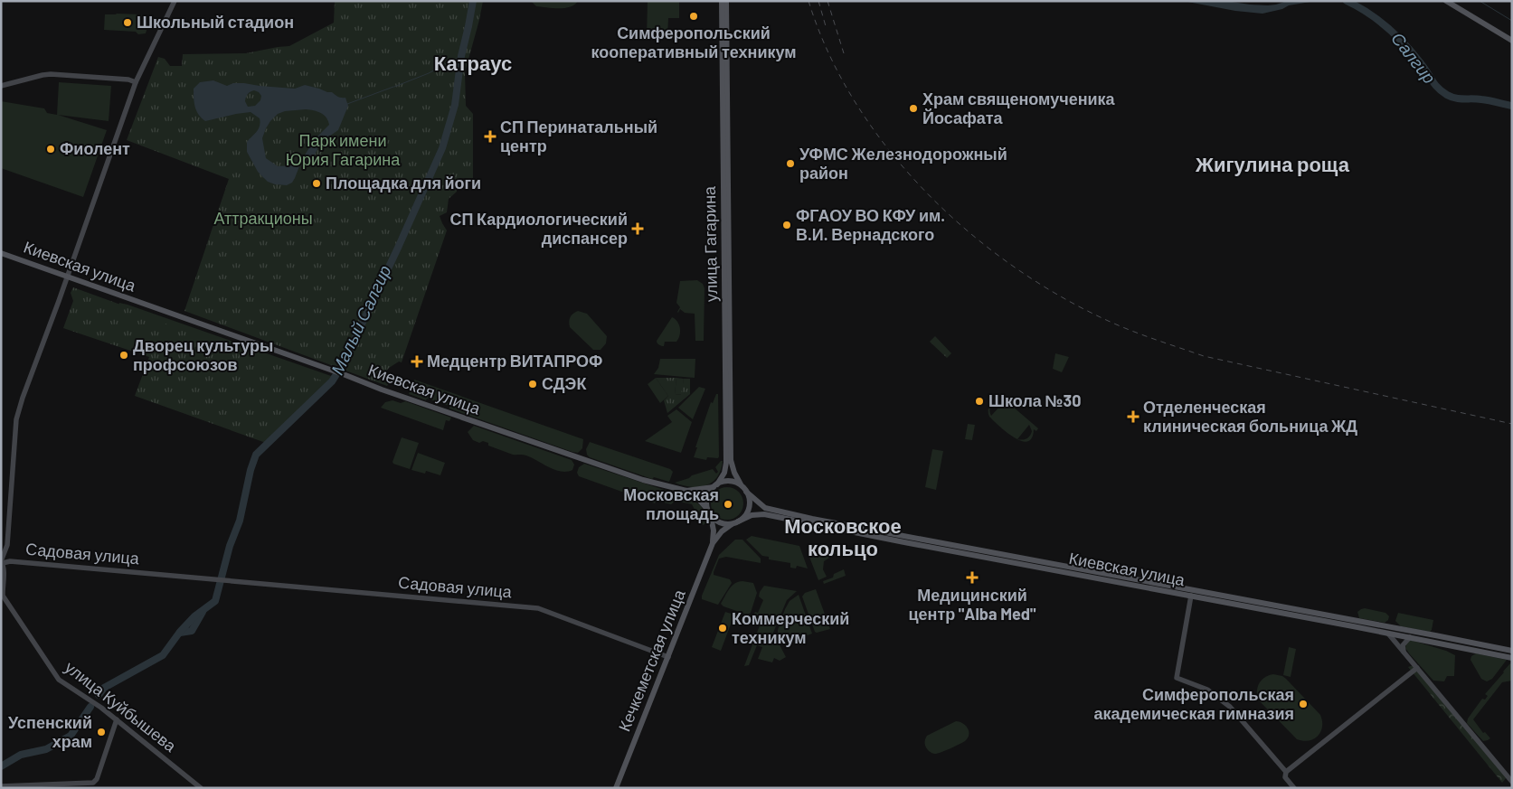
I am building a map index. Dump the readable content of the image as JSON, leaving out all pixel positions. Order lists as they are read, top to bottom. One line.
{"streets":{"main road":["улица Гагарина","Киевская улица","Садовая улица","Кечкеметская улица","улица Куйбышева"]},"crossings":[["улица Гагарина","Киевская улица"],["улица Гагарина","Кечкеметская улица"],["Киевская улица","Кечкеметская улица"],["Садовая улица","Кечкеметская улица"]],"districts":["Катраус","Жигулина роща","Московское кольцо"],"water":["Салгир","Малый Салгир"],"parks":["Парк имени Юрия Гагарина","Аттракционы"],"places":{"other":["Симферопольский кооперативный техникум","Школьный стадион","Храм священомученика Йосафата","Фиолент","УФМС Железнодорожный район","Площадка для йоги","ФГАОУ ВО КФУ им. В.И. Вернадского","Дворец культуры профсоюзов","СДЭК","Школа №30","Московская площадь","Коммерческий техникум","Симферопольская академическая гимназия","Успенский храм"],"health":["СП Перинатальный центр","СП Кардиологический диспансер","Медцентр ВИТАПРОФ","Отделенческая клиническая больница ЖД","Медицинский центр \"Alba Med\""]}}
